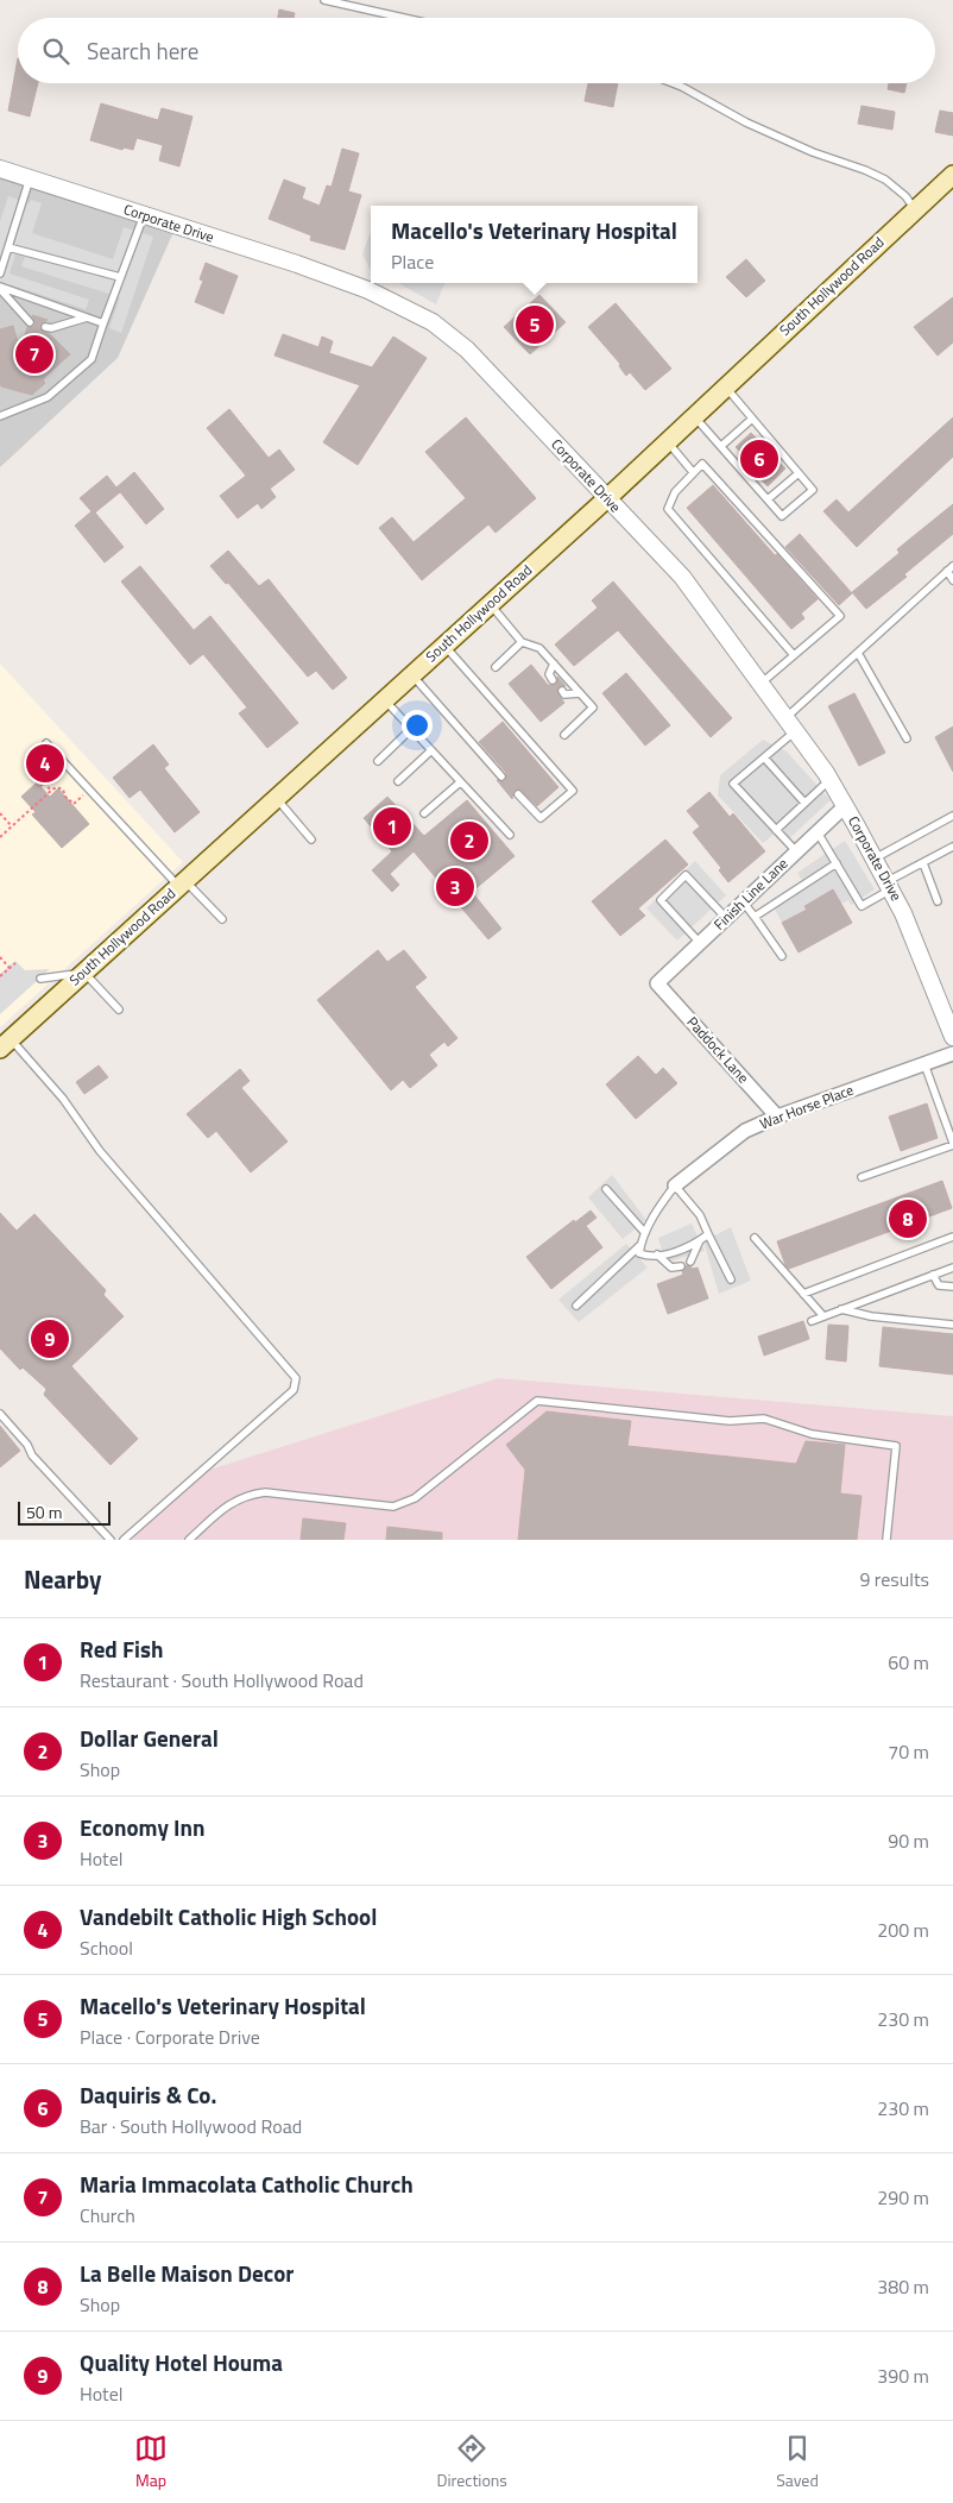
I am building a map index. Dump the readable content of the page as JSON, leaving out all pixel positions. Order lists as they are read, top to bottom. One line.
{"streets":{"main road":["South Hollywood Road"],"street":["Corporate Drive","Finish Line Lane","Paddock Lane","War Horse Place"]},"crossings":[["Corporate Drive","South Hollywood Road"],["Corporate Drive","Finish Line Lane"],["Finish Line Lane","Paddock Lane"],["Paddock Lane","War Horse Place"]],"scale_bar":"50 m","page":{"search":"Search here","popup":["Macello's Veterinary Hospital","Place"],"pins":["5","7","6","4","1","2","3","8","9"],"scale":"50 m","heading":["Nearby","9 results"],"list":[{"mark":"1","name":"Red Fish","note":"Restaurant · South Hollywood Road","value":"60 m"},{"mark":"2","name":"Dollar General","note":"Shop","value":"70 m"},{"mark":"3","name":"Economy Inn","note":"Hotel","value":"90 m"},{"mark":"4","name":"Vandebilt Catholic High School","note":"School","value":"200 m"},{"mark":"5","name":"Macello's Veterinary Hospital","note":"Place · Corporate Drive","value":"230 m"},{"mark":"6","name":"Daquiris & Co.","note":"Bar · South Hollywood Road","value":"230 m"},{"mark":"7","name":"Maria Immacolata Catholic Church","note":"Church","value":"290 m"},{"mark":"8","name":"La Belle Maison Decor","note":"Shop","value":"380 m"},{"mark":"9","name":"Quality Hotel Houma","note":"Hotel","value":"390 m"}],"nav":["Map","Directions","Saved"]}}
